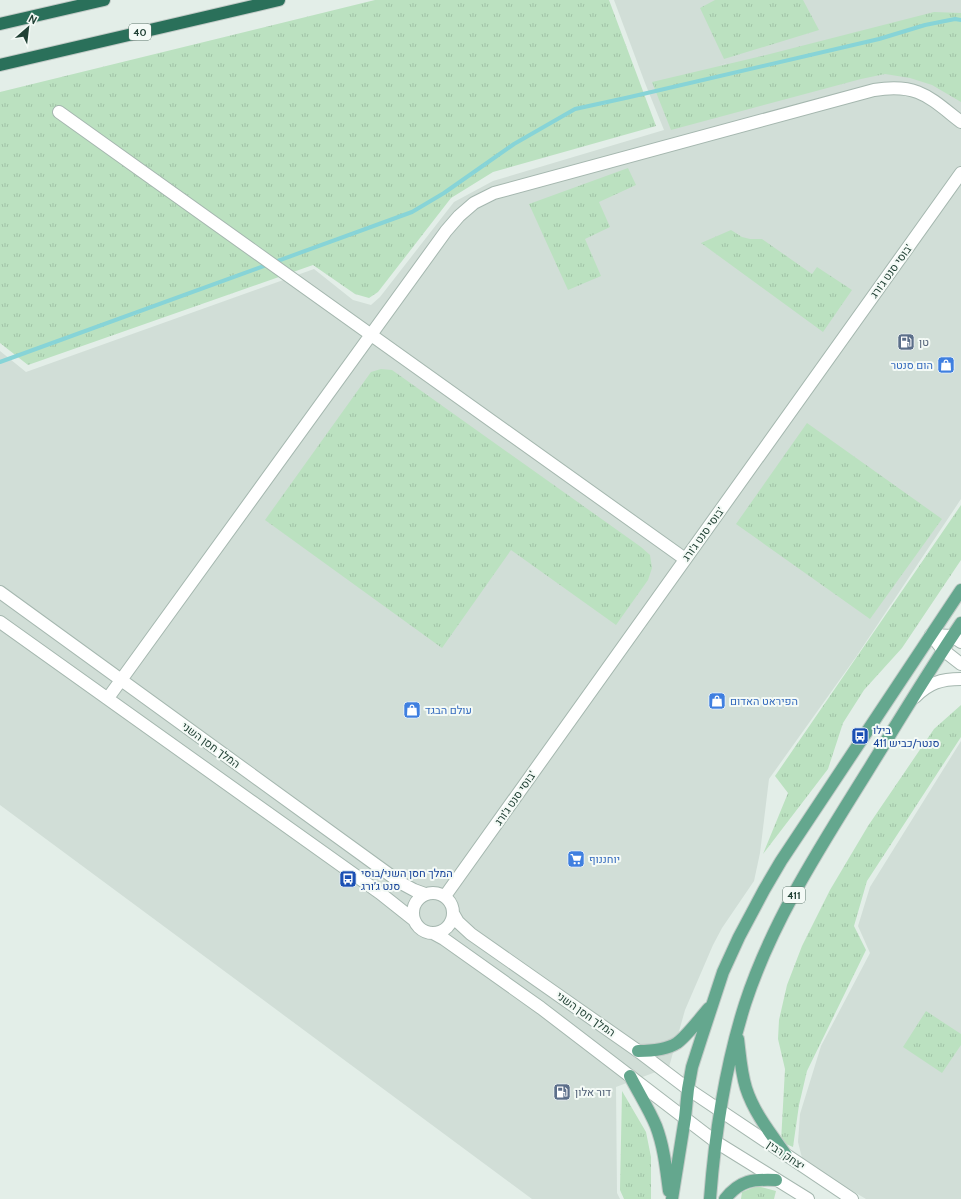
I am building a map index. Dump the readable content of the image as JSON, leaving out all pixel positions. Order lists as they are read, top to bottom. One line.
{"streets":{"highway":["40"],"main road":["411"],"street":["בוסי סנט ג'ורג'","המלך חסן השני","יצחק רבין"]},"crossings":[["בוסי סנט ג'ורג'","המלך חסן השני"],["המלך חסן השני","411"],["המלך חסן השני","יצחק רבין"],["411","יצחק רבין"]],"places":{"fuel station":["טן","דור אלון"],"shop":["הום סנטר","הפיראט האדום","עולם הבגד"],"bus stop":["בילו סנטר/כביש 411","המלך חסן השני/בוסי סנט ג׳ורג"],"supermarket":["יוחננוף"]},"north":"top right"}
